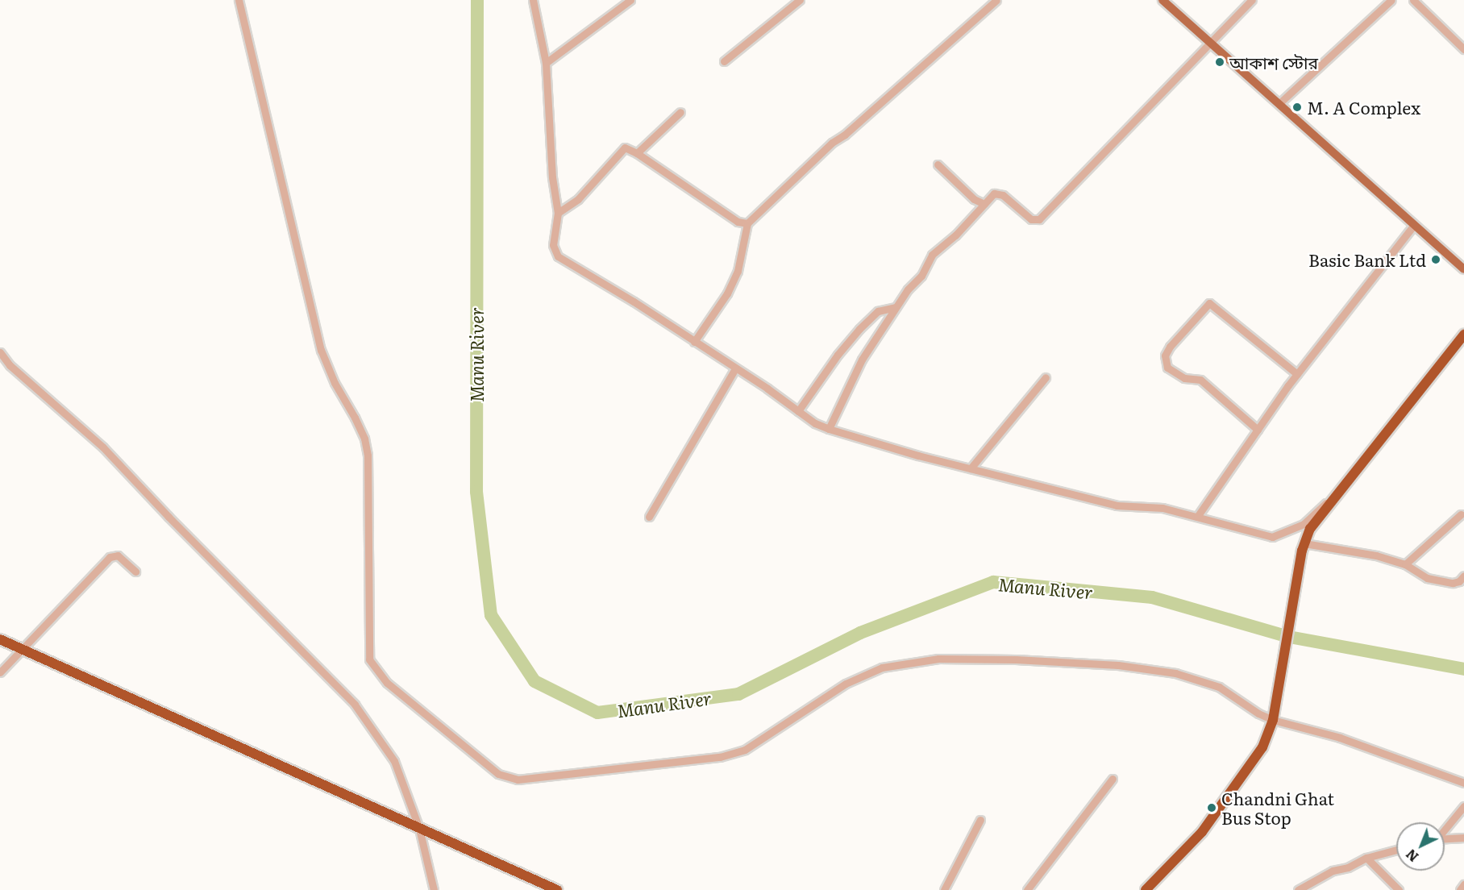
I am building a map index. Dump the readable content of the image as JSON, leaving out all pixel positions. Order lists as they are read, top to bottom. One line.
{"water":["Manu River"],"places":["আকাশ স্টোর","M. A Complex","Basic Bank Ltd","Chandni Ghat Bus Stop"],"north":"bottom left"}
